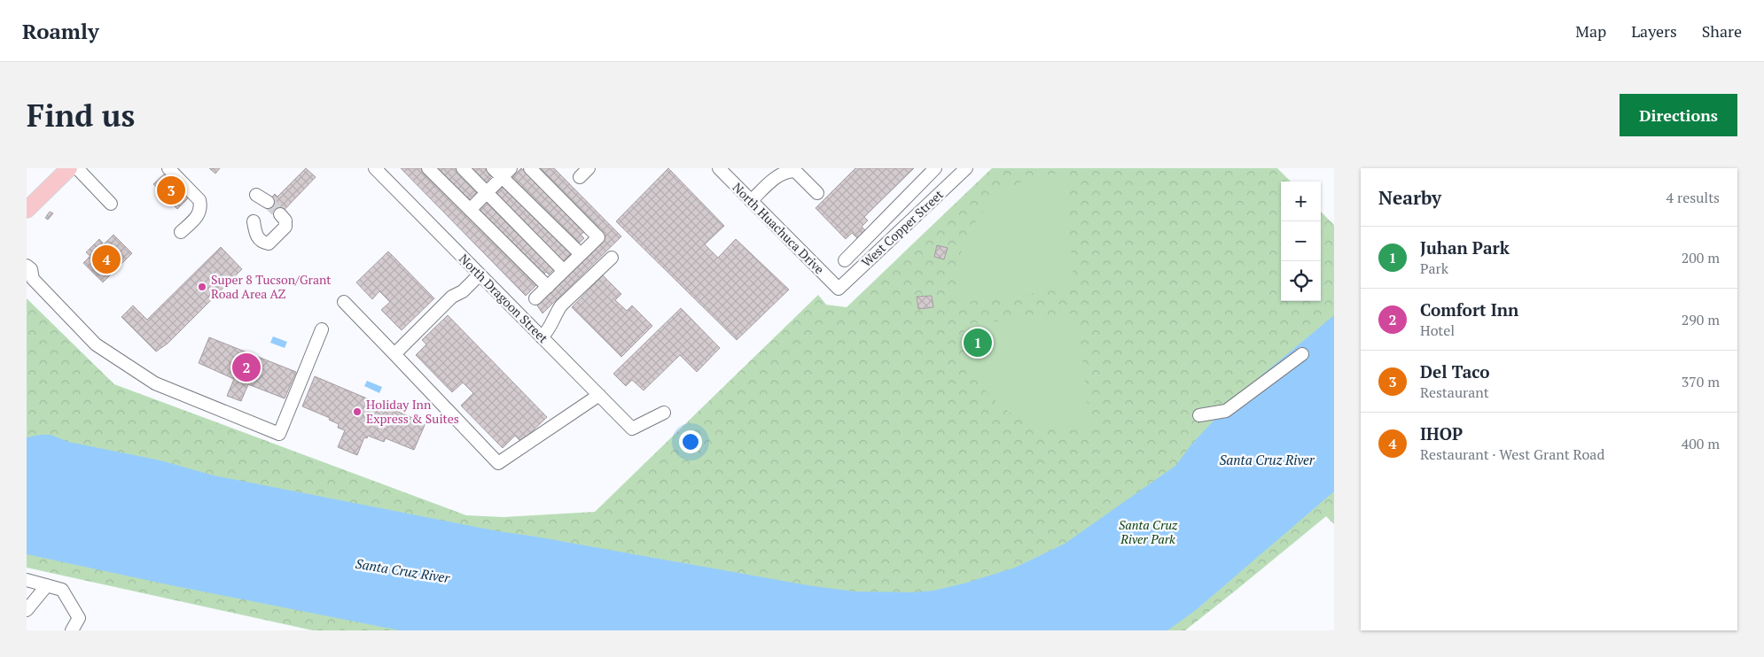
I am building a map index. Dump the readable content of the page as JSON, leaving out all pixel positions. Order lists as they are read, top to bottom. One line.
{"streets":{"street":["North Huachuca Drive","West Copper Street","North Dragoon Street"]},"crossings":[["North Huachuca Drive","West Copper Street"]],"water":["Santa Cruz River"],"parks":["Santa Cruz River Park"],"places":["Super 8 Tucson/Grant Road Area AZ","Holiday Inn Express & Suites"],"page":{"header":"Roamly","nav":["Map","Layers","Share"],"buttons":"Directions","title":"Find us","heading":["Nearby","4 results"],"pins":["3","4","1","2"],"map_buttons":["+","−"],"list":[{"mark":"1","name":"Juhan Park","note":"Park","value":"200 m"},{"mark":"2","name":"Comfort Inn","note":"Hotel","value":"290 m"},{"mark":"3","name":"Del Taco","note":"Restaurant","value":"370 m"},{"mark":"4","name":"IHOP","note":"Restaurant · West Grant Road","value":"400 m"}]}}
